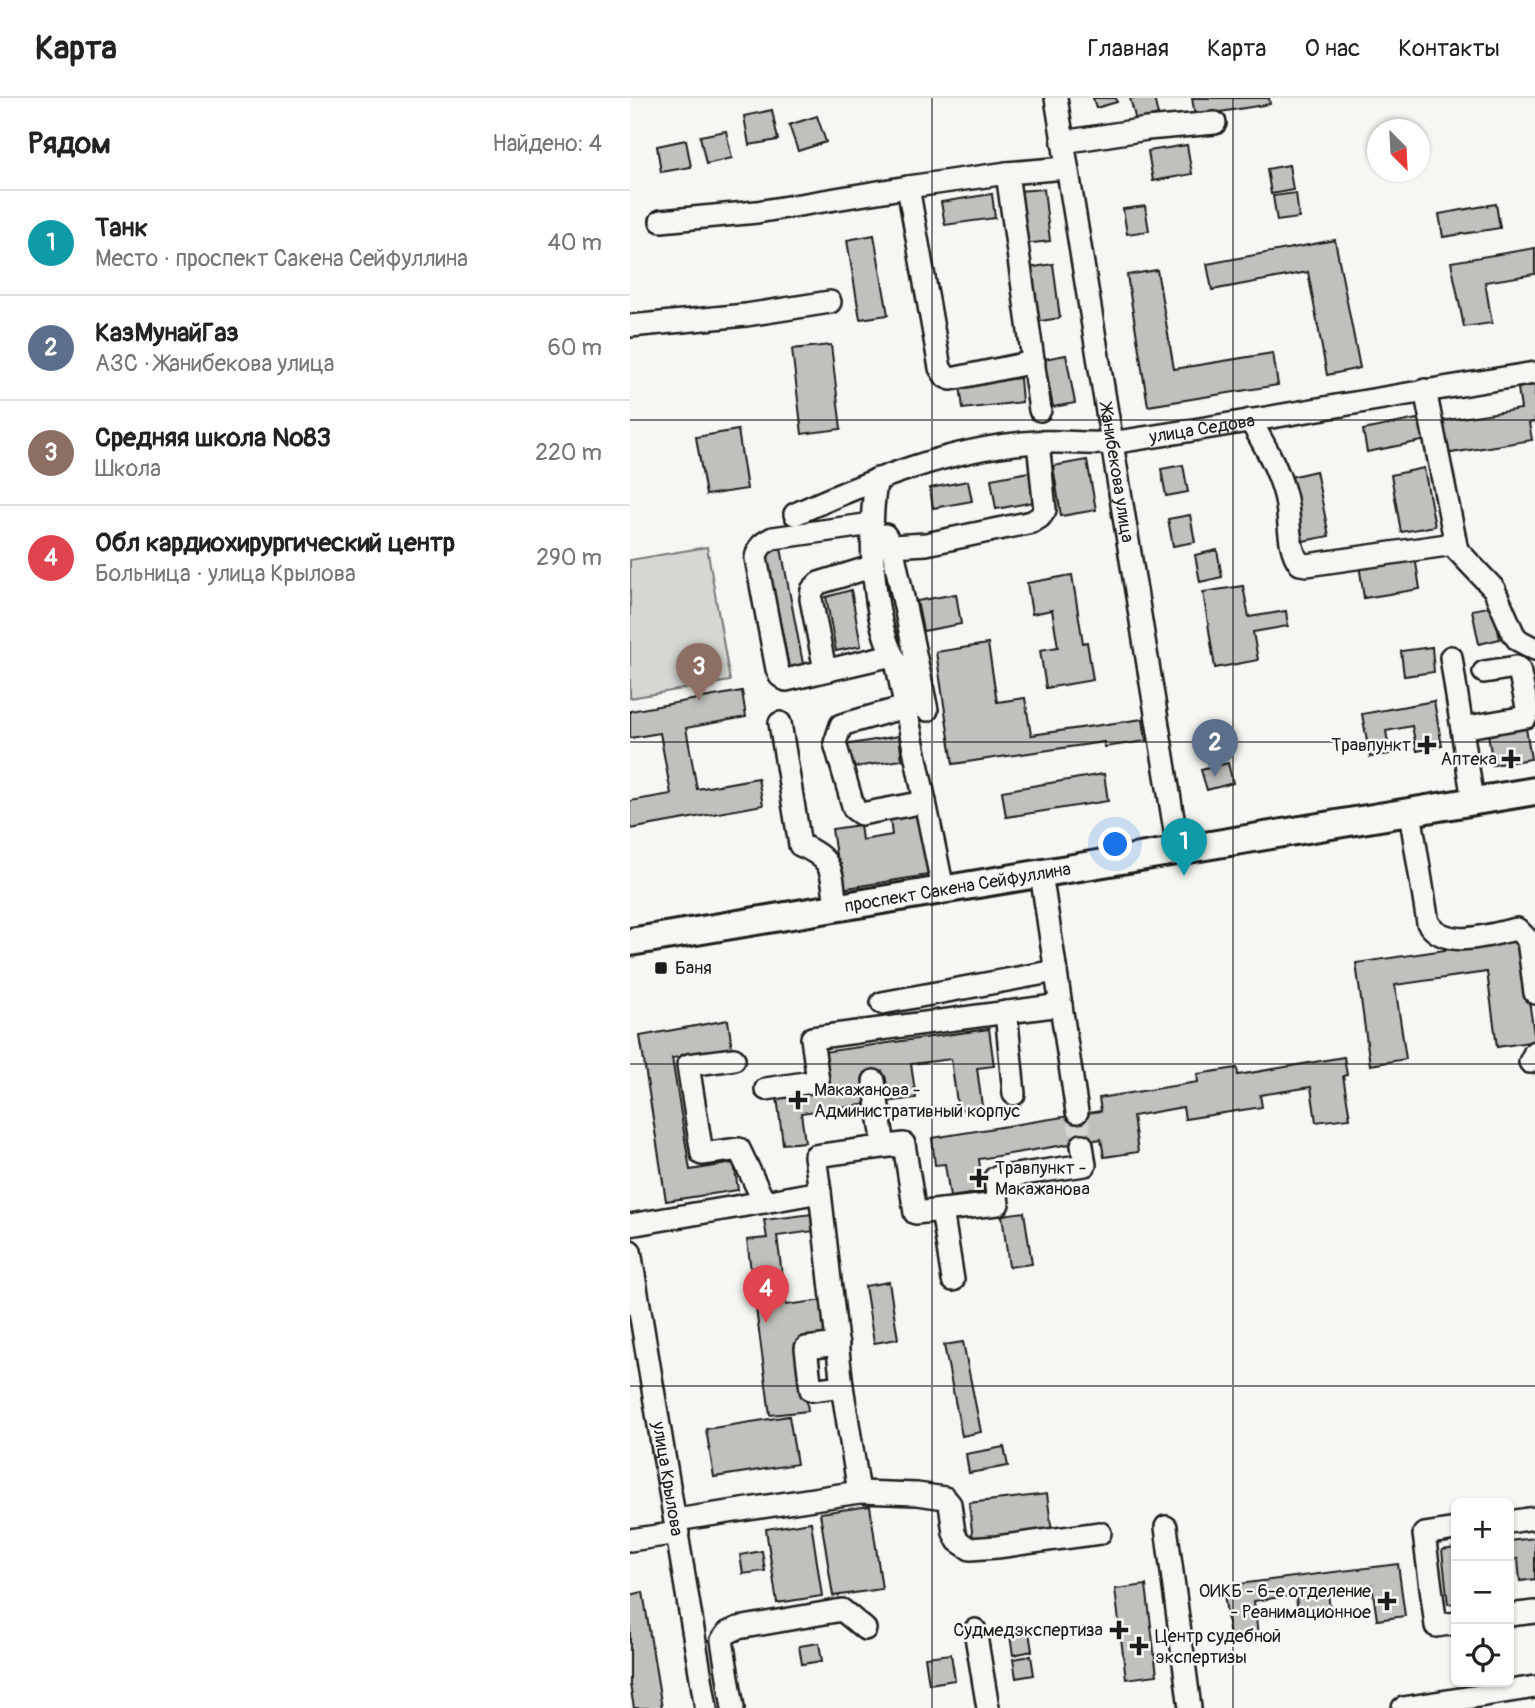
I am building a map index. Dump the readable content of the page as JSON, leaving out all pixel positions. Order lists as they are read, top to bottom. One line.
{"streets":{"main road":["проспект Сакена Сейфуллина"],"street":["улица Седова","Жанибекова улица","улица Крылова"]},"crossings":[["улица Седова","Жанибекова улица"],["Жанибекова улица","проспект Сакена Сейфуллина"]],"places":{"health":["Травпункт","Аптека","Макажанова - Административный корпус","Травпункт - Макажанова","ОИКБ - 6-е отделение - Реанимационное","Судмедэкспертиза","Центр судебной экспертизы"],"transit":["Баня"]},"north":"bottom right","page":{"header":"Карта","nav":["Главная","Карта","О нас","Контакты"],"heading":["Рядом","Найдено: 4"],"list":[{"mark":"1","name":"Танк","note":"Место · проспект Сакена Сейфуллина","value":"40 m"},{"mark":"2","name":"КазМунайГаз","note":"АЗС · Жанибекова улица","value":"60 m"},{"mark":"3","name":"Средняя школа №83","note":"Школа","value":"220 m"},{"mark":"4","name":"Обл кардиохирургический центр","note":"Больница · улица Крылова","value":"290 m"}],"pins":["3","2","1","4"],"map_buttons":["+","−"]}}
